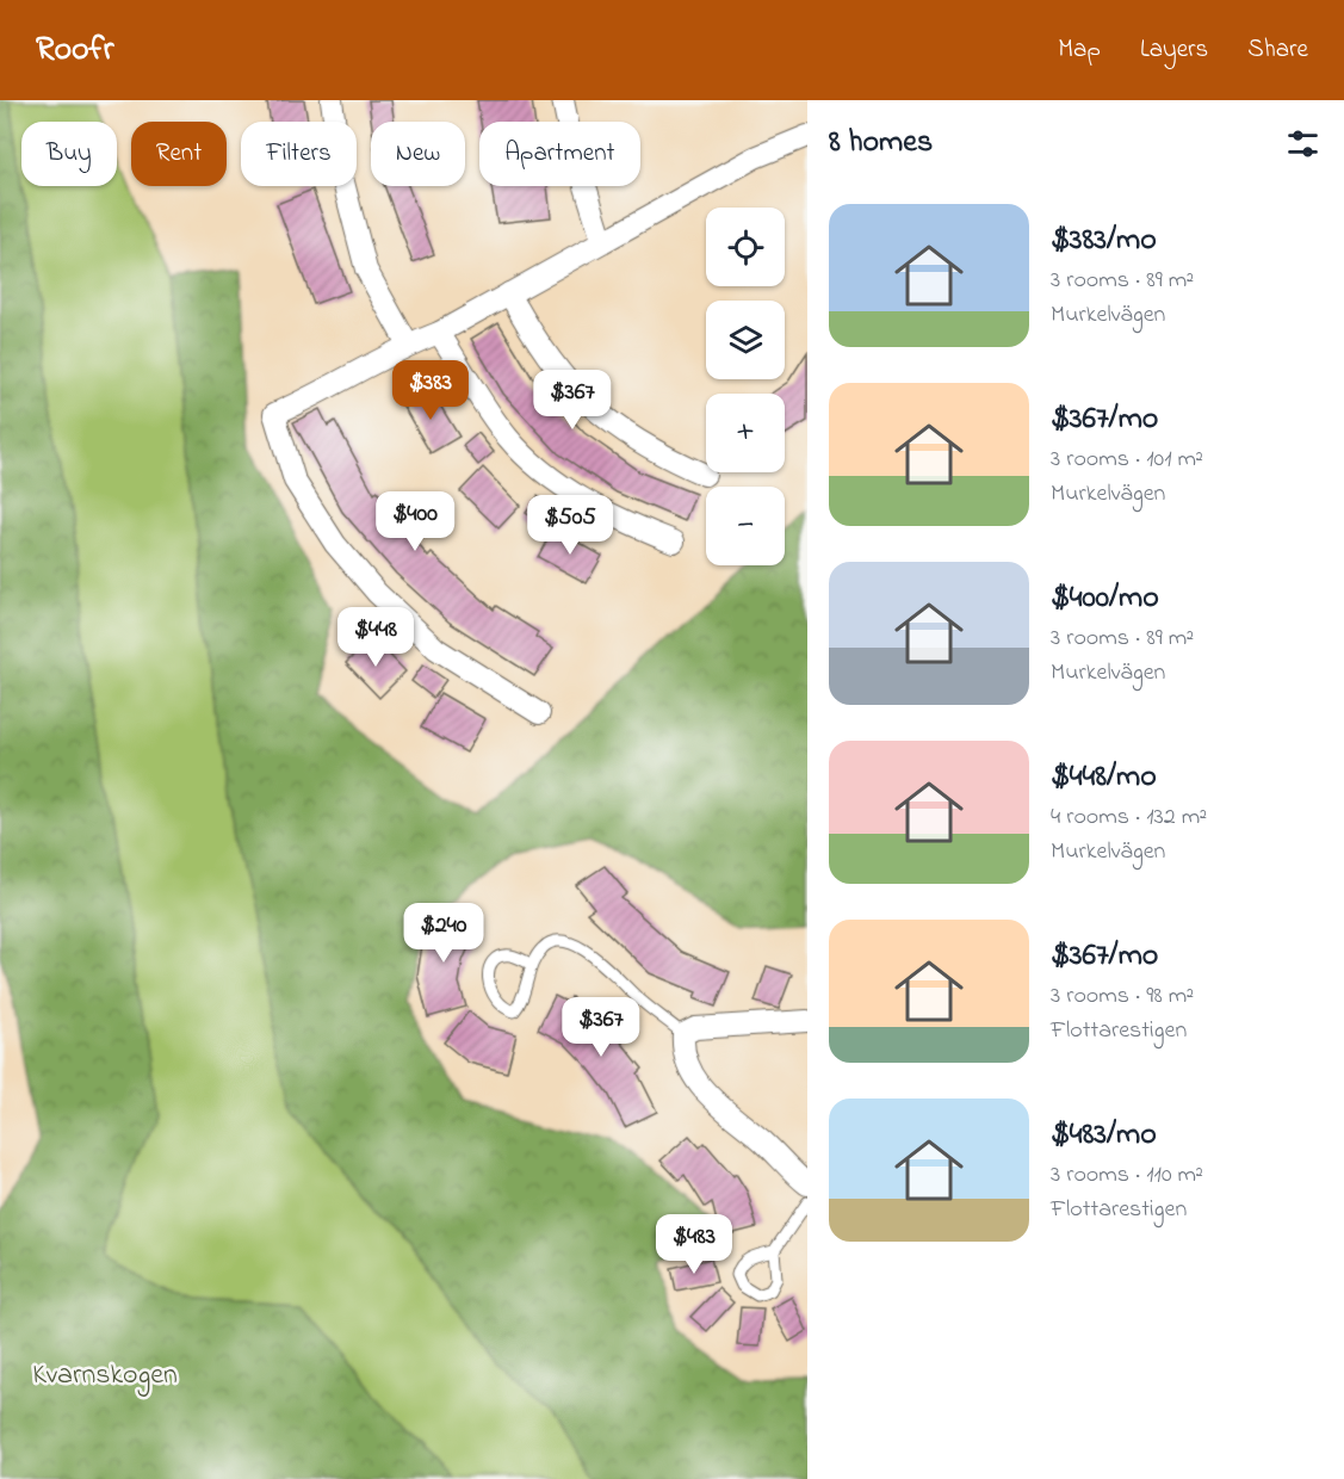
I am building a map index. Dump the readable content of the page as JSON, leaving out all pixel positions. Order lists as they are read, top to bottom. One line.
{"parks":["Kvarnskogen"],"page":{"header":"Roofr","nav":["Map","Layers","Share"],"heading":"8 homes","chip":["Buy","Rent","Filters","New","Apartment"],"list":[{"name":"$383/mo","note":"3 rooms · 89 m² · Murkelvägen"},{"name":"$367/mo","note":"3 rooms · 101 m² · Murkelvägen"},{"name":"$400/mo","note":"3 rooms · 89 m² · Murkelvägen"},{"name":"$448/mo","note":"4 rooms · 132 m² · Murkelvägen"},{"name":"$367/mo","note":"3 rooms · 98 m² · Flottarestigen"},{"name":"$483/mo","note":"3 rooms · 110 m² · Flottarestigen"}],"map_buttons":["+","−"],"price":["$383","$367","$400","$505","$448","$240","$367","$483"]}}
